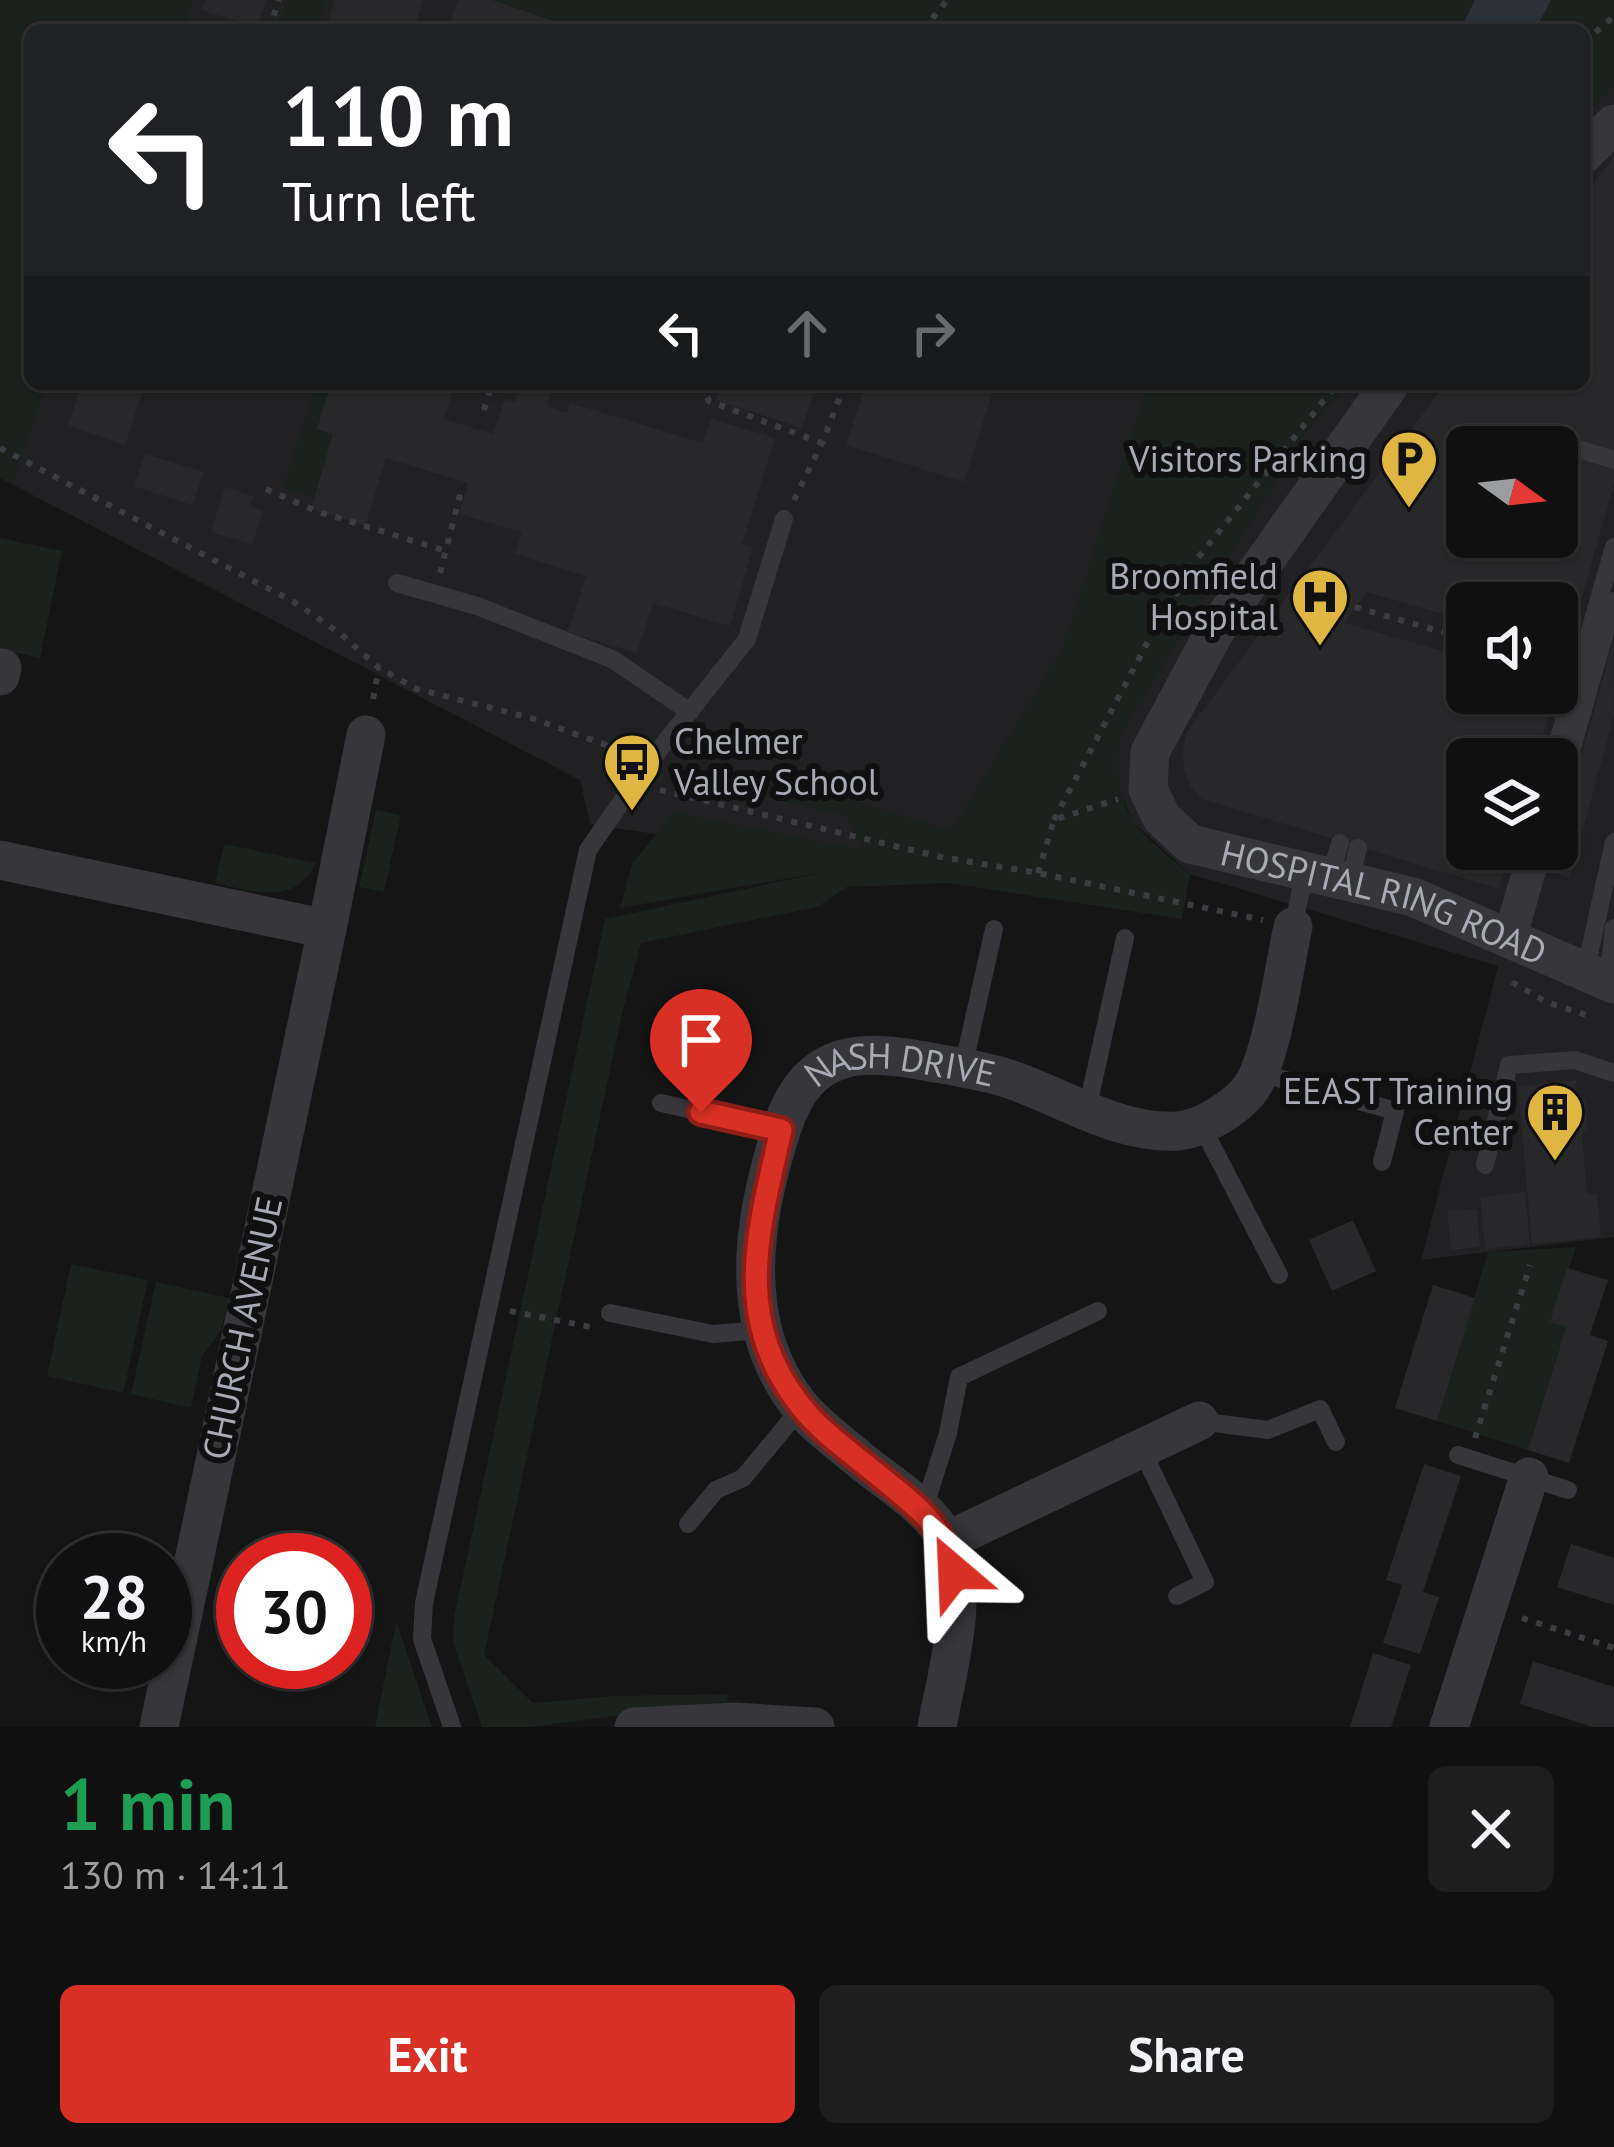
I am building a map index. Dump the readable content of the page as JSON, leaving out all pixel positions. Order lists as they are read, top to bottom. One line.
{"streets":{"street":["HOSPITAL RING ROAD","NASH DRIVE","CHURCH AVENUE"]},"places":{"parking":["Visitors Parking"],"hospital":["Broomfield Hospital"],"bus stop":["Chelmer Valley School"],"building":["EEAST Training Center"]},"north":"right","page":{"turn":["110 m","Turn left"],"speed":"28 km/h","limit":"30","heading":["1 min","130 m · 14:11"],"buttons":["Exit","Share"]}}
